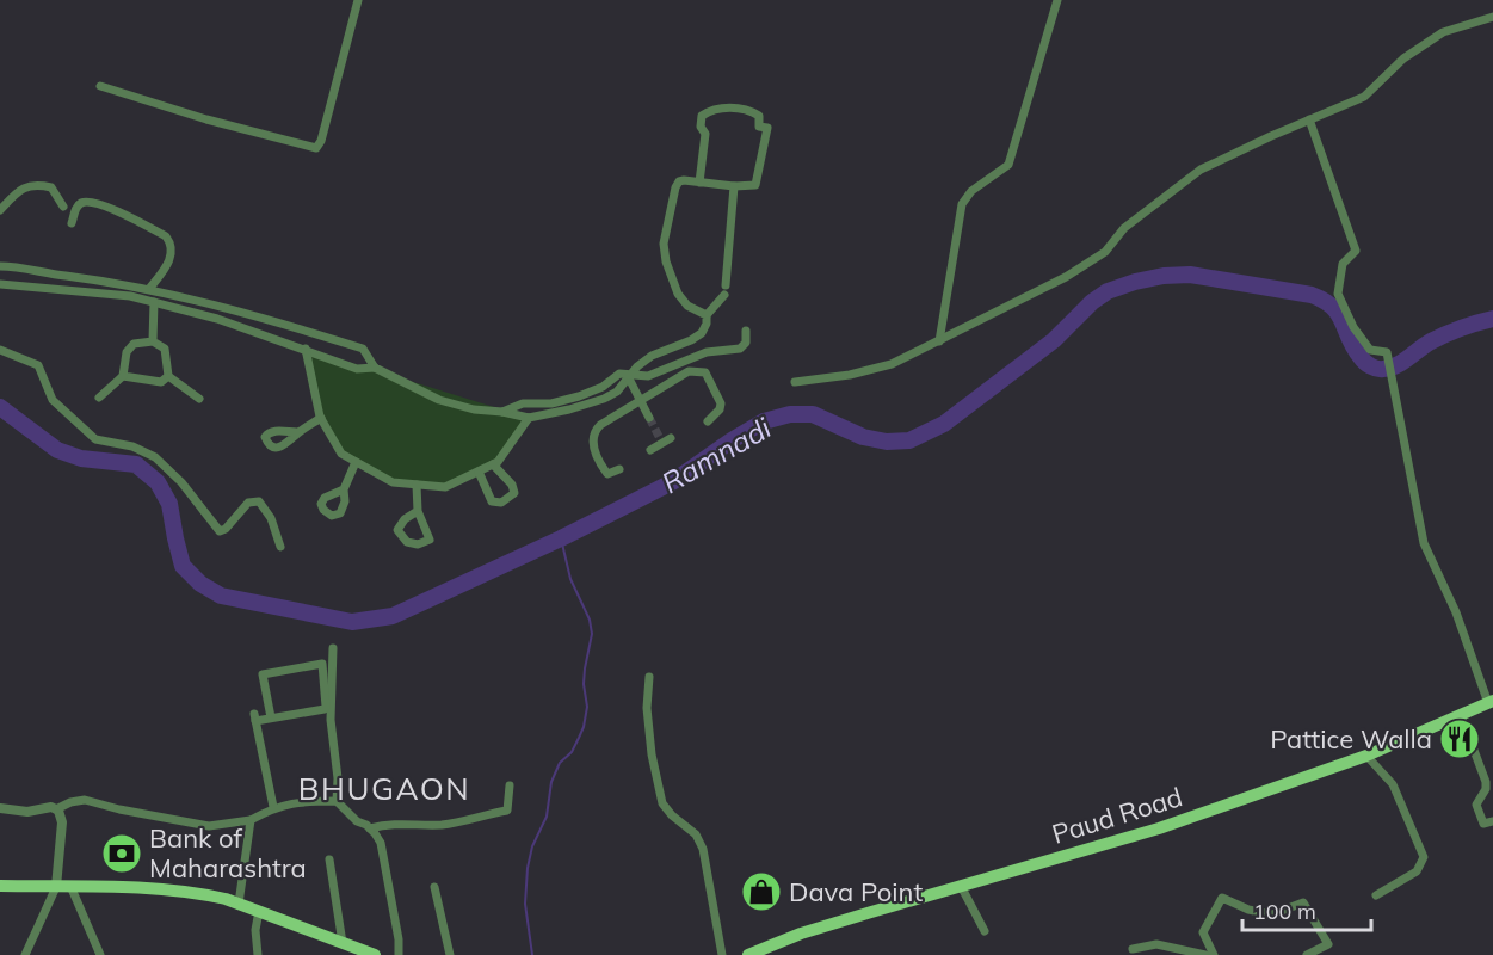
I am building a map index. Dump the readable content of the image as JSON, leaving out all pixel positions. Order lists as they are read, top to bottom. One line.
{"streets":{"main road":["Paud Road"]},"districts":["BHUGAON"],"water":["Ramnadi"],"places":{"restaurant":["Pattice Walla"],"bank":["Bank of Maharashtra"],"shop":["Dava Point"]},"scale_bar":"100 m"}
